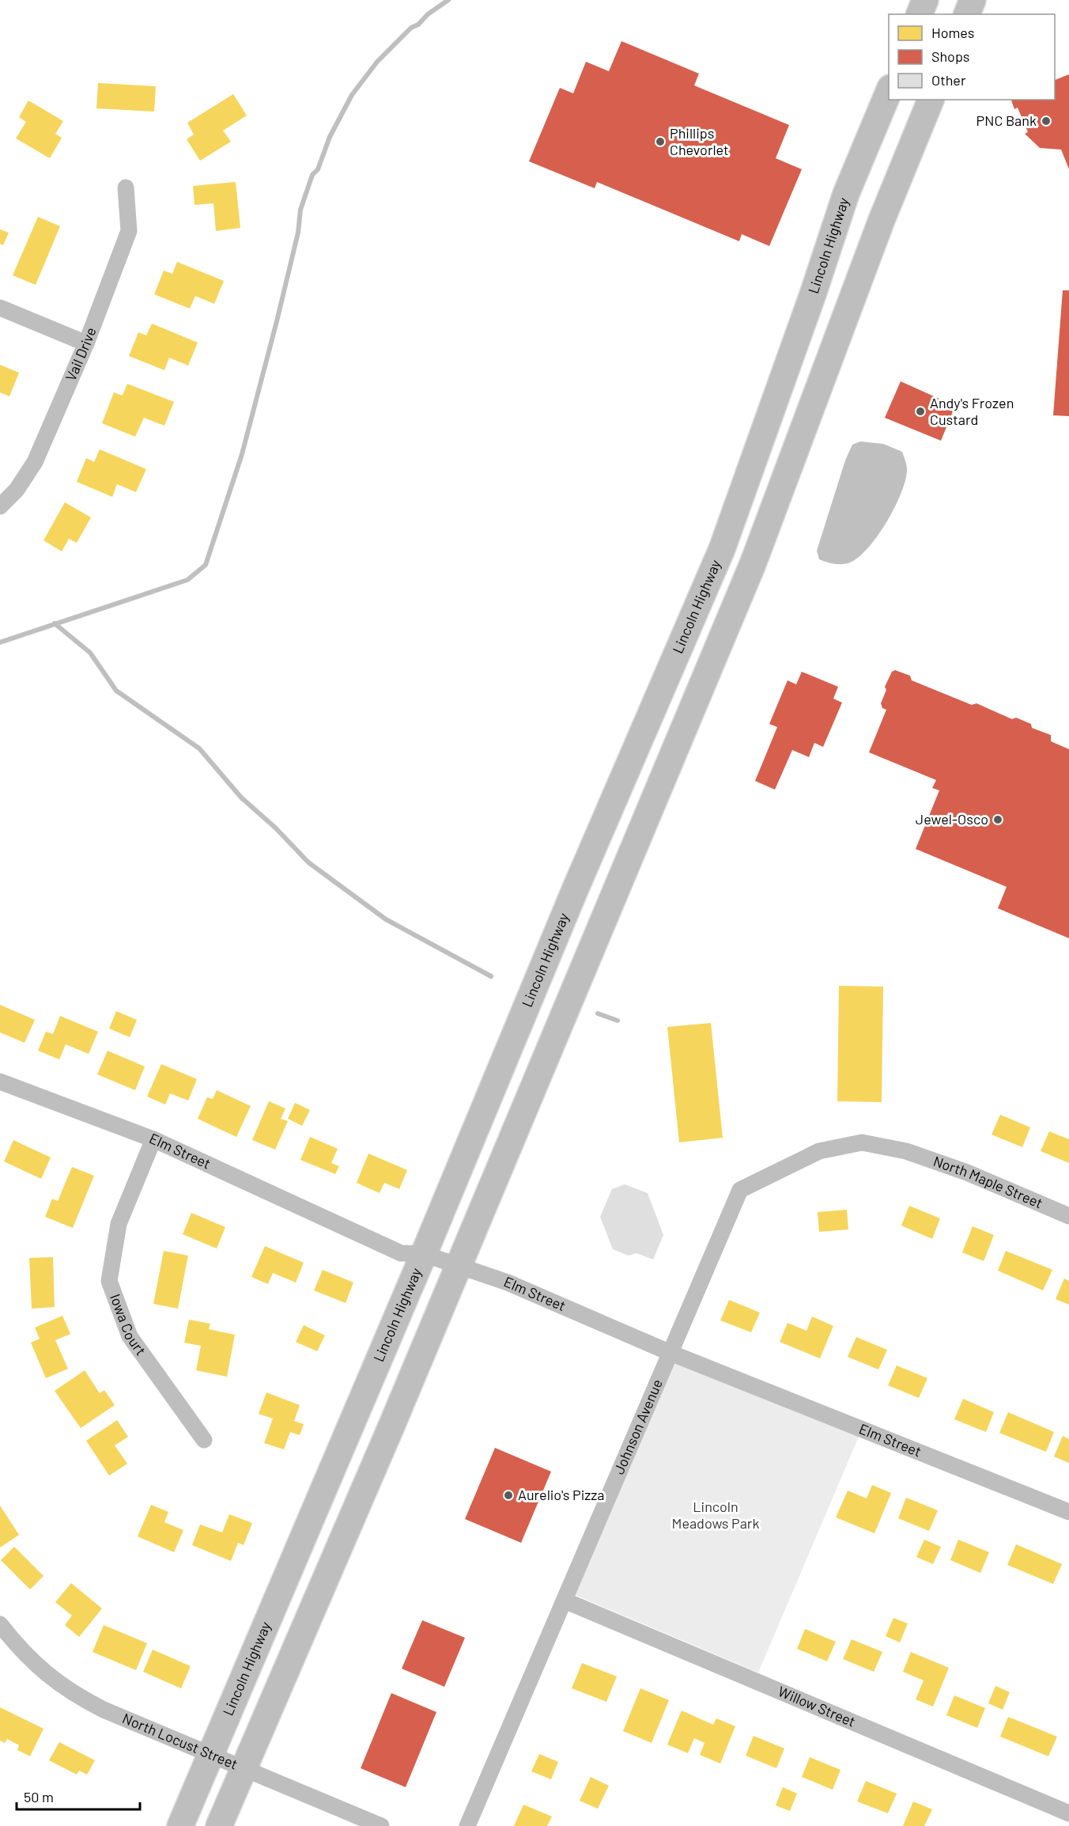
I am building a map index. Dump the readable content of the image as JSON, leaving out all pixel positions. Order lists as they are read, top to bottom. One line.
{"streets":{"main road":["Lincoln Highway"],"street":["Vail Drive","Elm Street","North Maple Street","Iowa Court","Johnson Avenue","Willow Street","North Locust Street"]},"crossings":[["Lincoln Highway","Elm Street"],["Lincoln Highway","North Locust Street"],["Elm Street","Iowa Court"],["Elm Street","Johnson Avenue"],["North Maple Street","Johnson Avenue"],["Johnson Avenue","Willow Street"]],"parks":["Lincoln Meadows Park"],"places":["PNC Bank","Phillips Chevorlet","Andy's Frozen Custard","Jewel-Osco","Aurelio's Pizza"],"legend":["Homes","Shops","Other"],"scale_bar":"50 m"}
